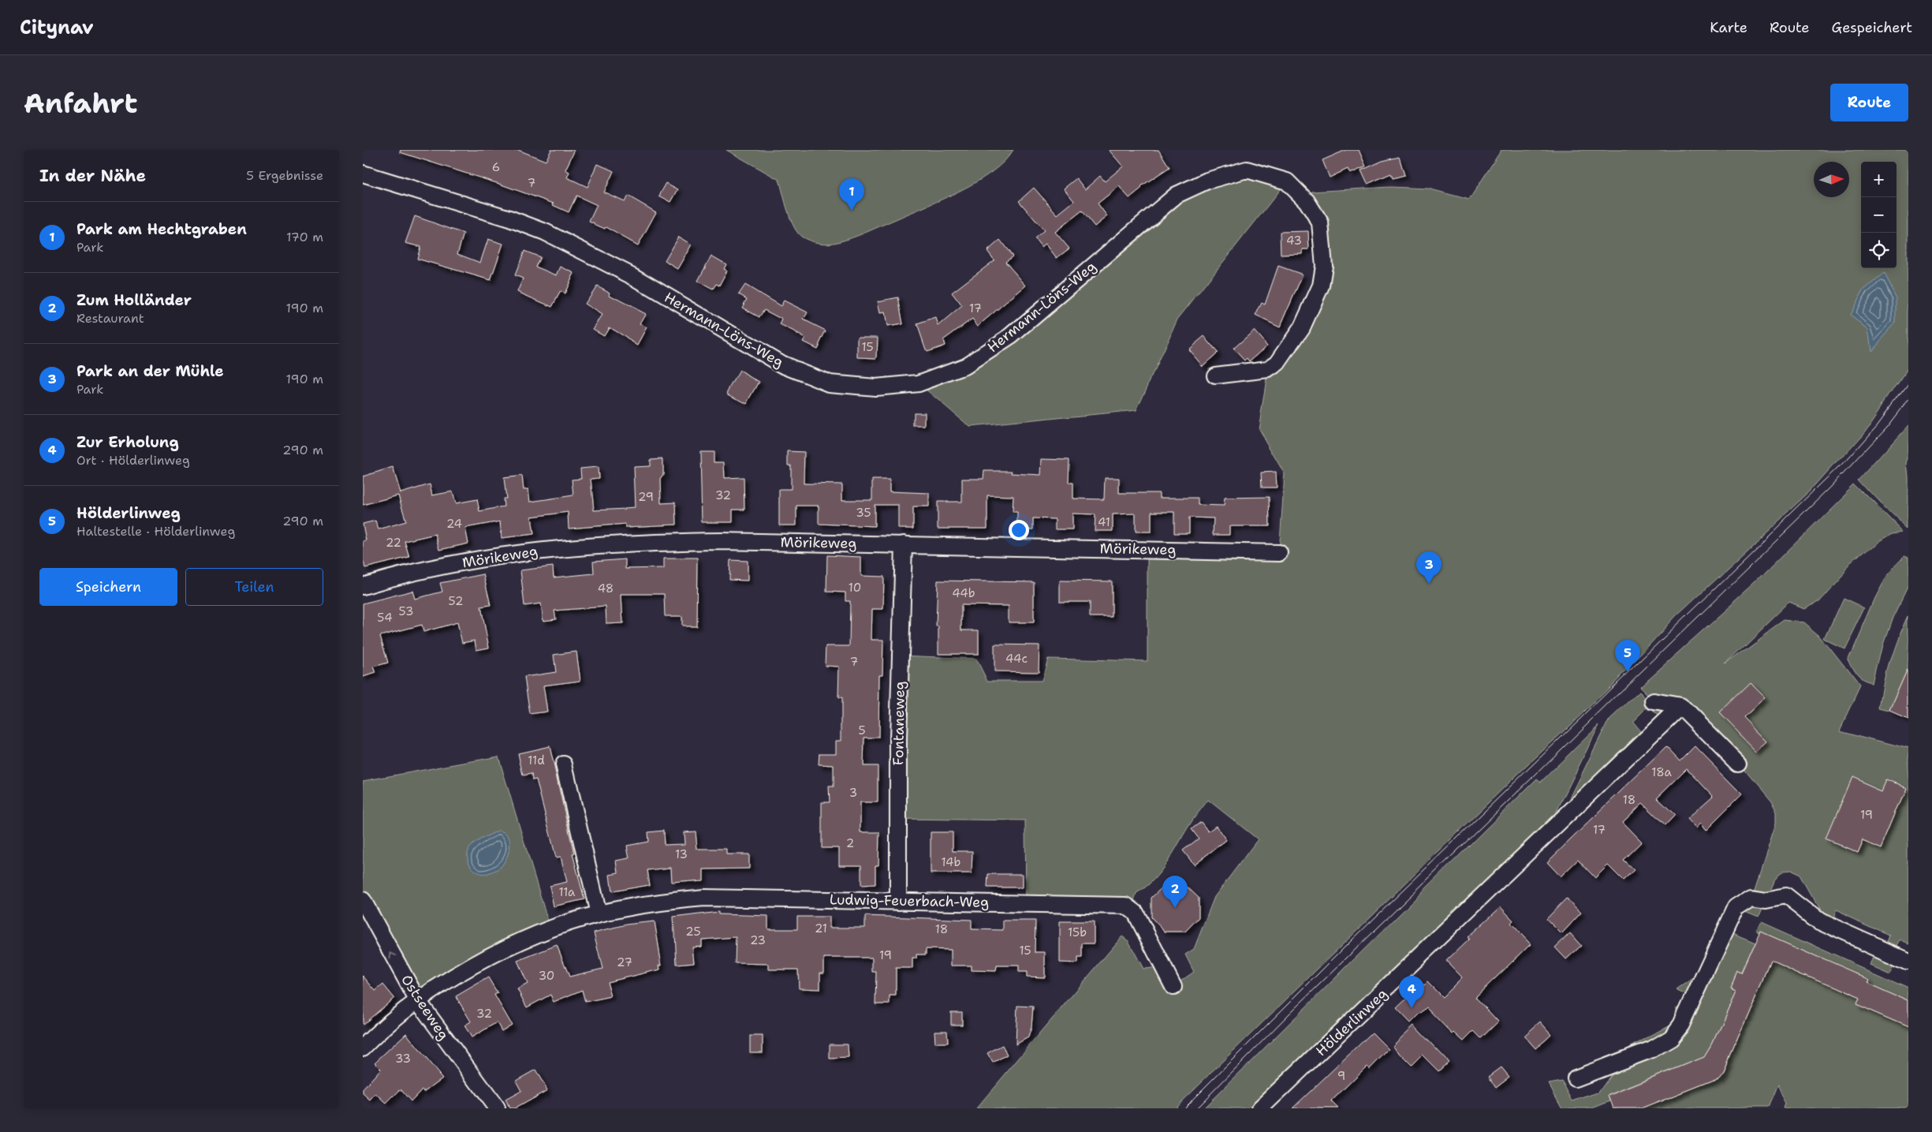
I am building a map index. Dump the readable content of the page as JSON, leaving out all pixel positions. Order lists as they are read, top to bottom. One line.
{"streets":{"street":["Hermann-Löns-Weg","Mörikeweg","Fontaneweg","Ludwig-Feuerbach-Weg","Ostseeweg","Hölderlinweg"]},"crossings":[["Mörikeweg","Fontaneweg"],["Fontaneweg","Ludwig-Feuerbach-Weg"],["Ludwig-Feuerbach-Weg","Ostseeweg"]],"one_way":["Ostseeweg"],"house_numbers":["6","7","43","17","15","32","29","35","41","24","22","10","48","44b","52","53","54","44c","7","5","11d","18a","3","18","19","17","2","13","14b","11a","21","18","25","15b","23","15","19","27","30","32","33","9"],"north":"right","page":{"header":"Citynav","nav":["Karte","Route","Gespeichert"],"buttons":["Route",["Speichern","Teilen"]],"title":"Anfahrt","heading":["In der Nähe","5 Ergebnisse"],"map_buttons":["+","−"],"pins":["1","3","5","2","4"],"list":[{"mark":"1","name":"Park am Hechtgraben","note":"Park","value":"170 m"},{"mark":"2","name":"Zum Holländer","note":"Restaurant","value":"190 m"},{"mark":"3","name":"Park an der Mühle","note":"Park","value":"190 m"},{"mark":"4","name":"Zur Erholung","note":"Ort · Hölderlinweg","value":"290 m"},{"mark":"5","name":"Hölderlinweg","note":"Haltestelle · Hölderlinweg","value":"290 m"}]}}
